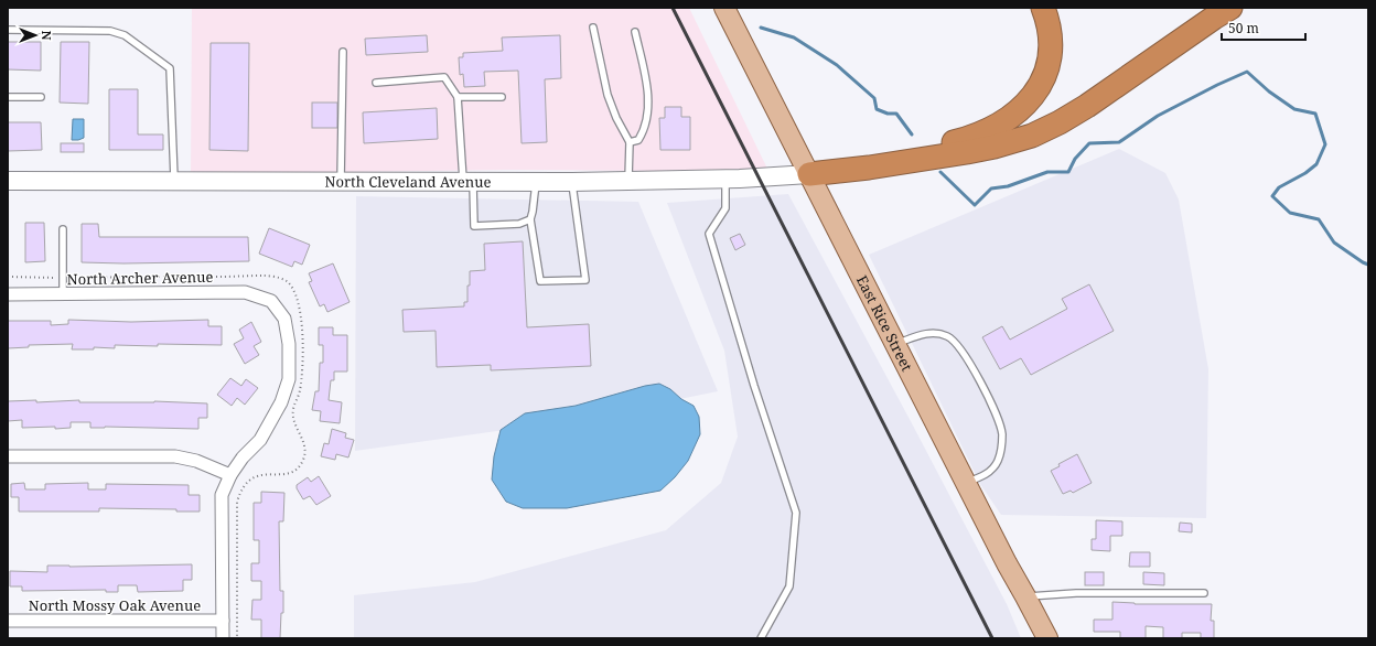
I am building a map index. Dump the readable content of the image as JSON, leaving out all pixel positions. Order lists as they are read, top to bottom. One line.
{"streets":{"main road":["East Rice Street"],"street":["North Cleveland Avenue","North Archer Avenue","North Mossy Oak Avenue"]},"crossings":[["North Cleveland Avenue","East Rice Street"]],"scale_bar":"50 m","north":"right"}
